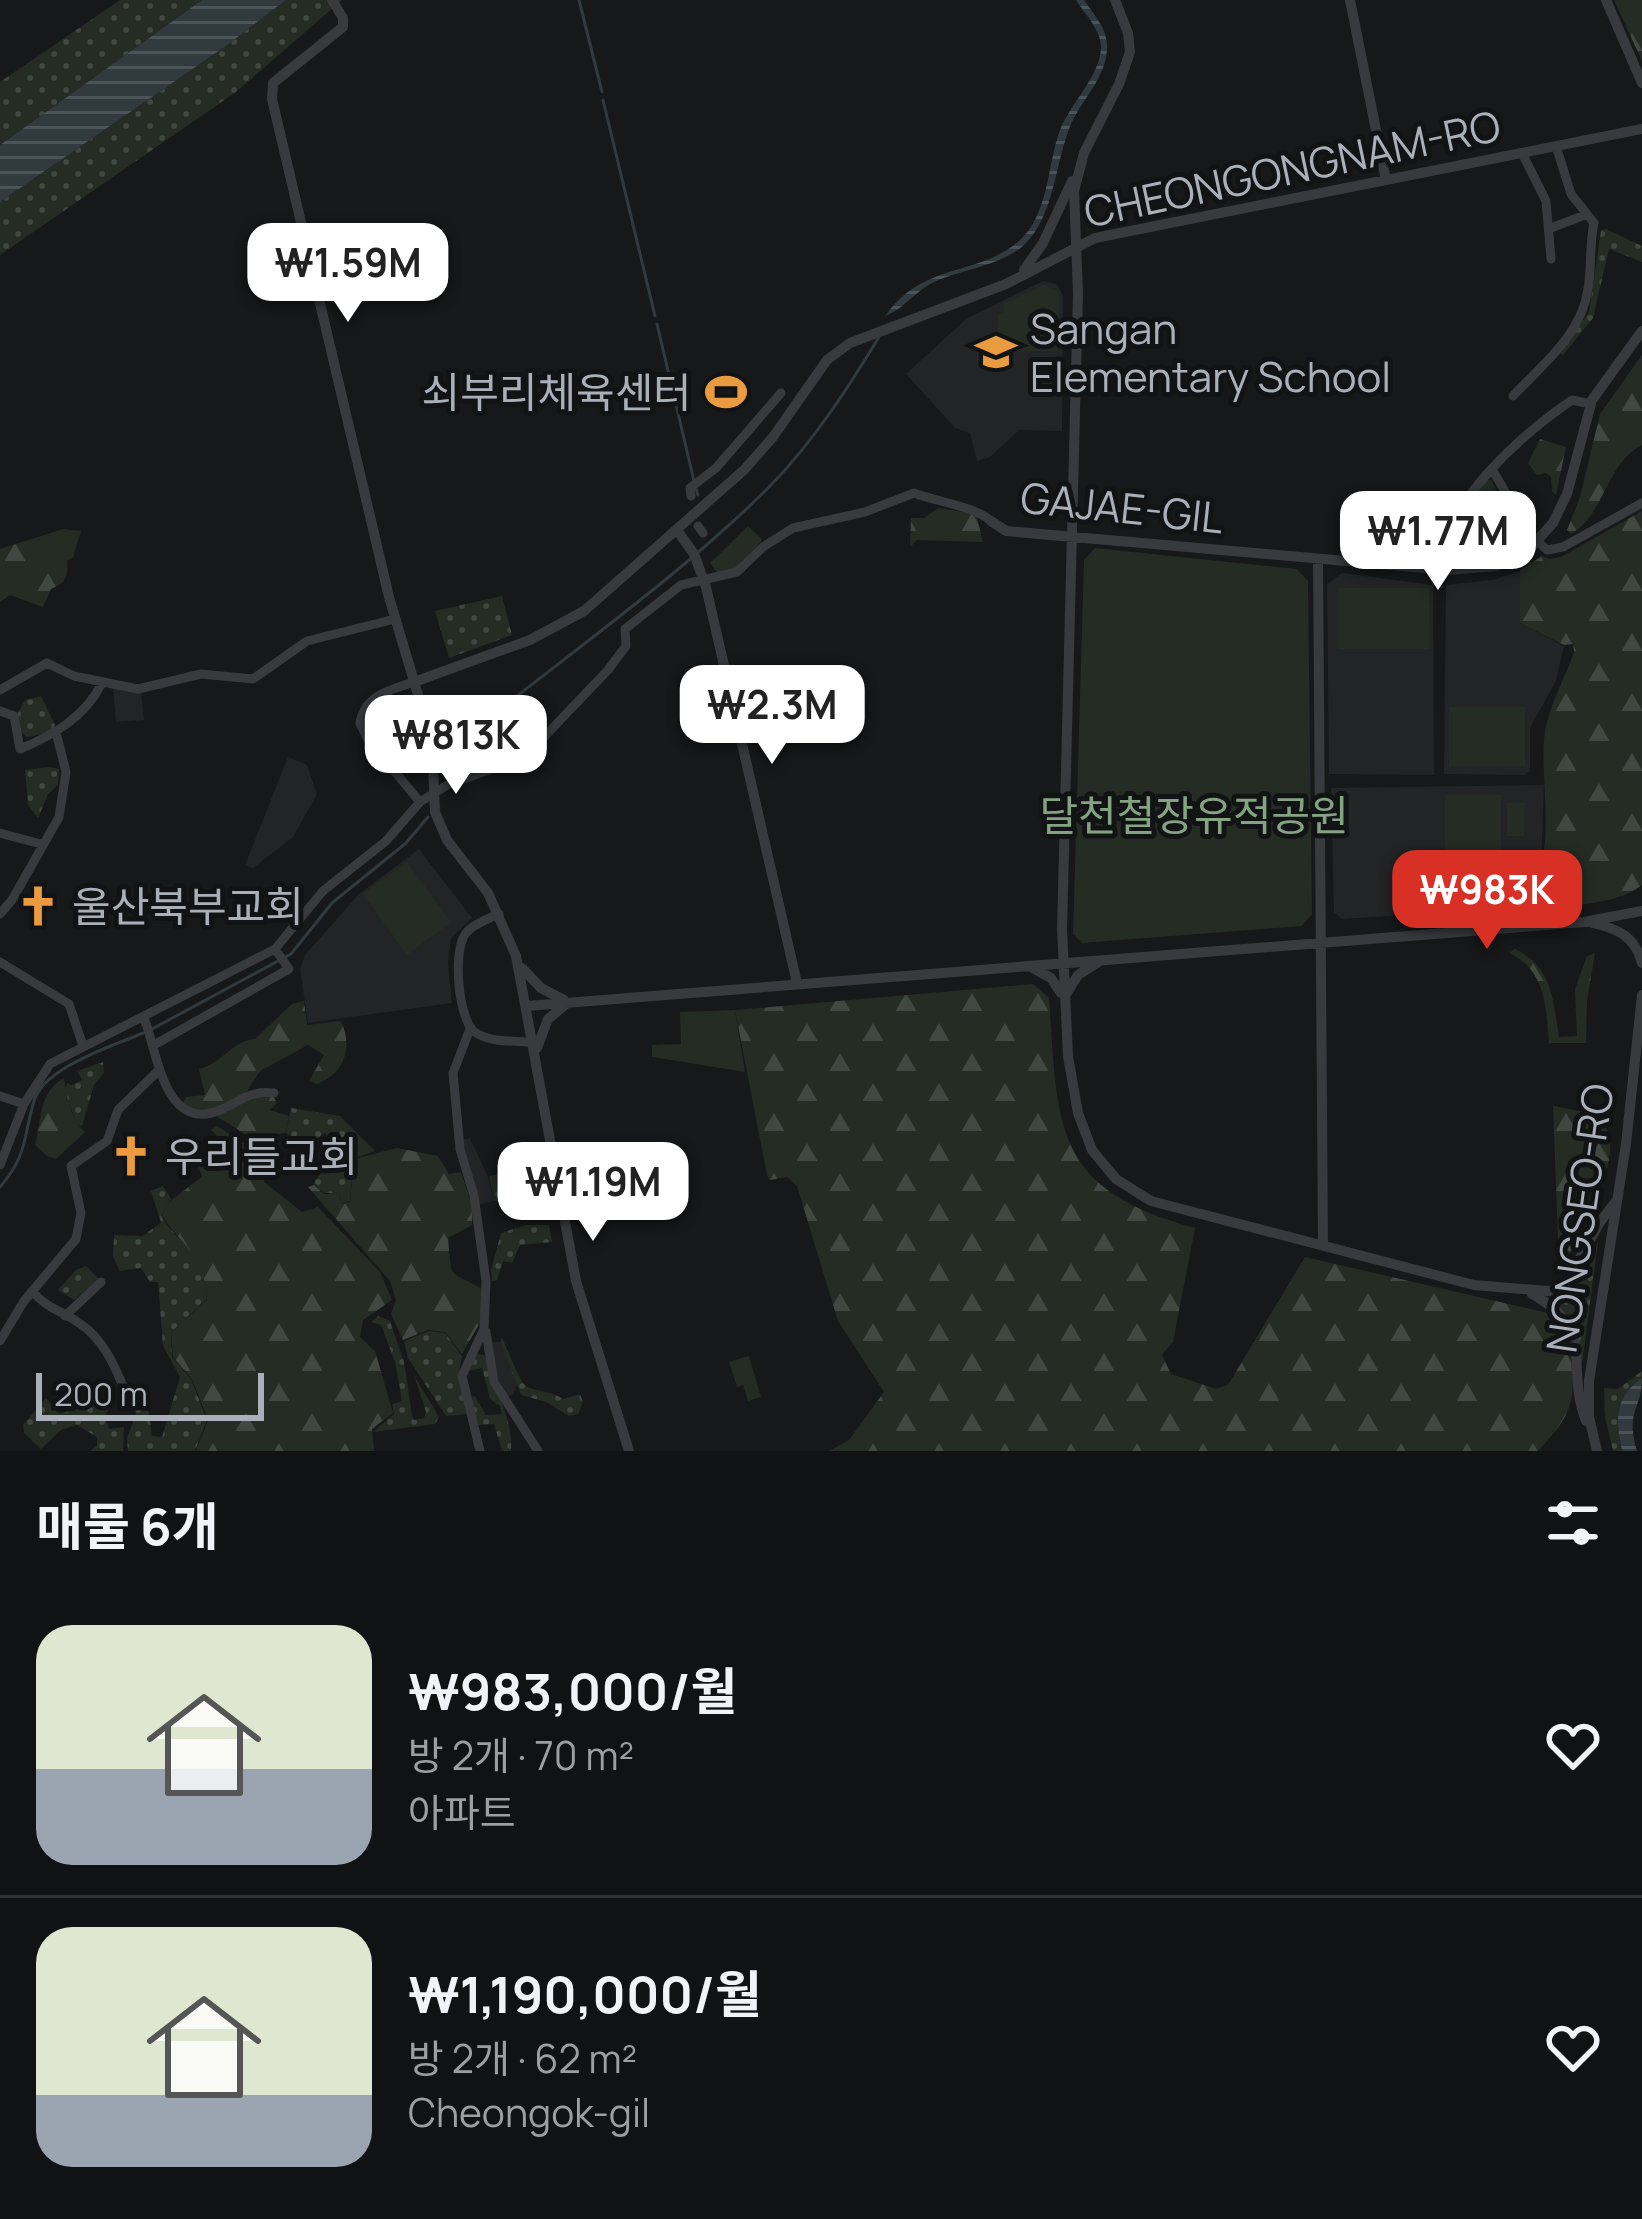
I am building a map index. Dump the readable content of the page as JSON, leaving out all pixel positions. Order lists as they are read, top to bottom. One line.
{"streets":{"street":["CHEONGONGNAM-RO","GAJAE-GIL","NONGSEO-RO"]},"parks":["달천철장유적공원"],"places":{"school or university":["Sangan Elementary School"],"sports":["쇠부리체육센터"],"church":["울산북부교회","우리들교회"]},"scale_bar":"200 m","page":{"price":["₩1.59M","₩1.77M","₩2.3M","₩813K","₩983K","₩1.19M"],"scale":"200 m","heading":"매물 6개","list":[{"name":"₩983,000/월","note":"방 2개 · 70 m² · 아파트"},{"name":"₩1,190,000/월","note":"방 2개 · 62 m² · Cheongok-gil"}]}}
